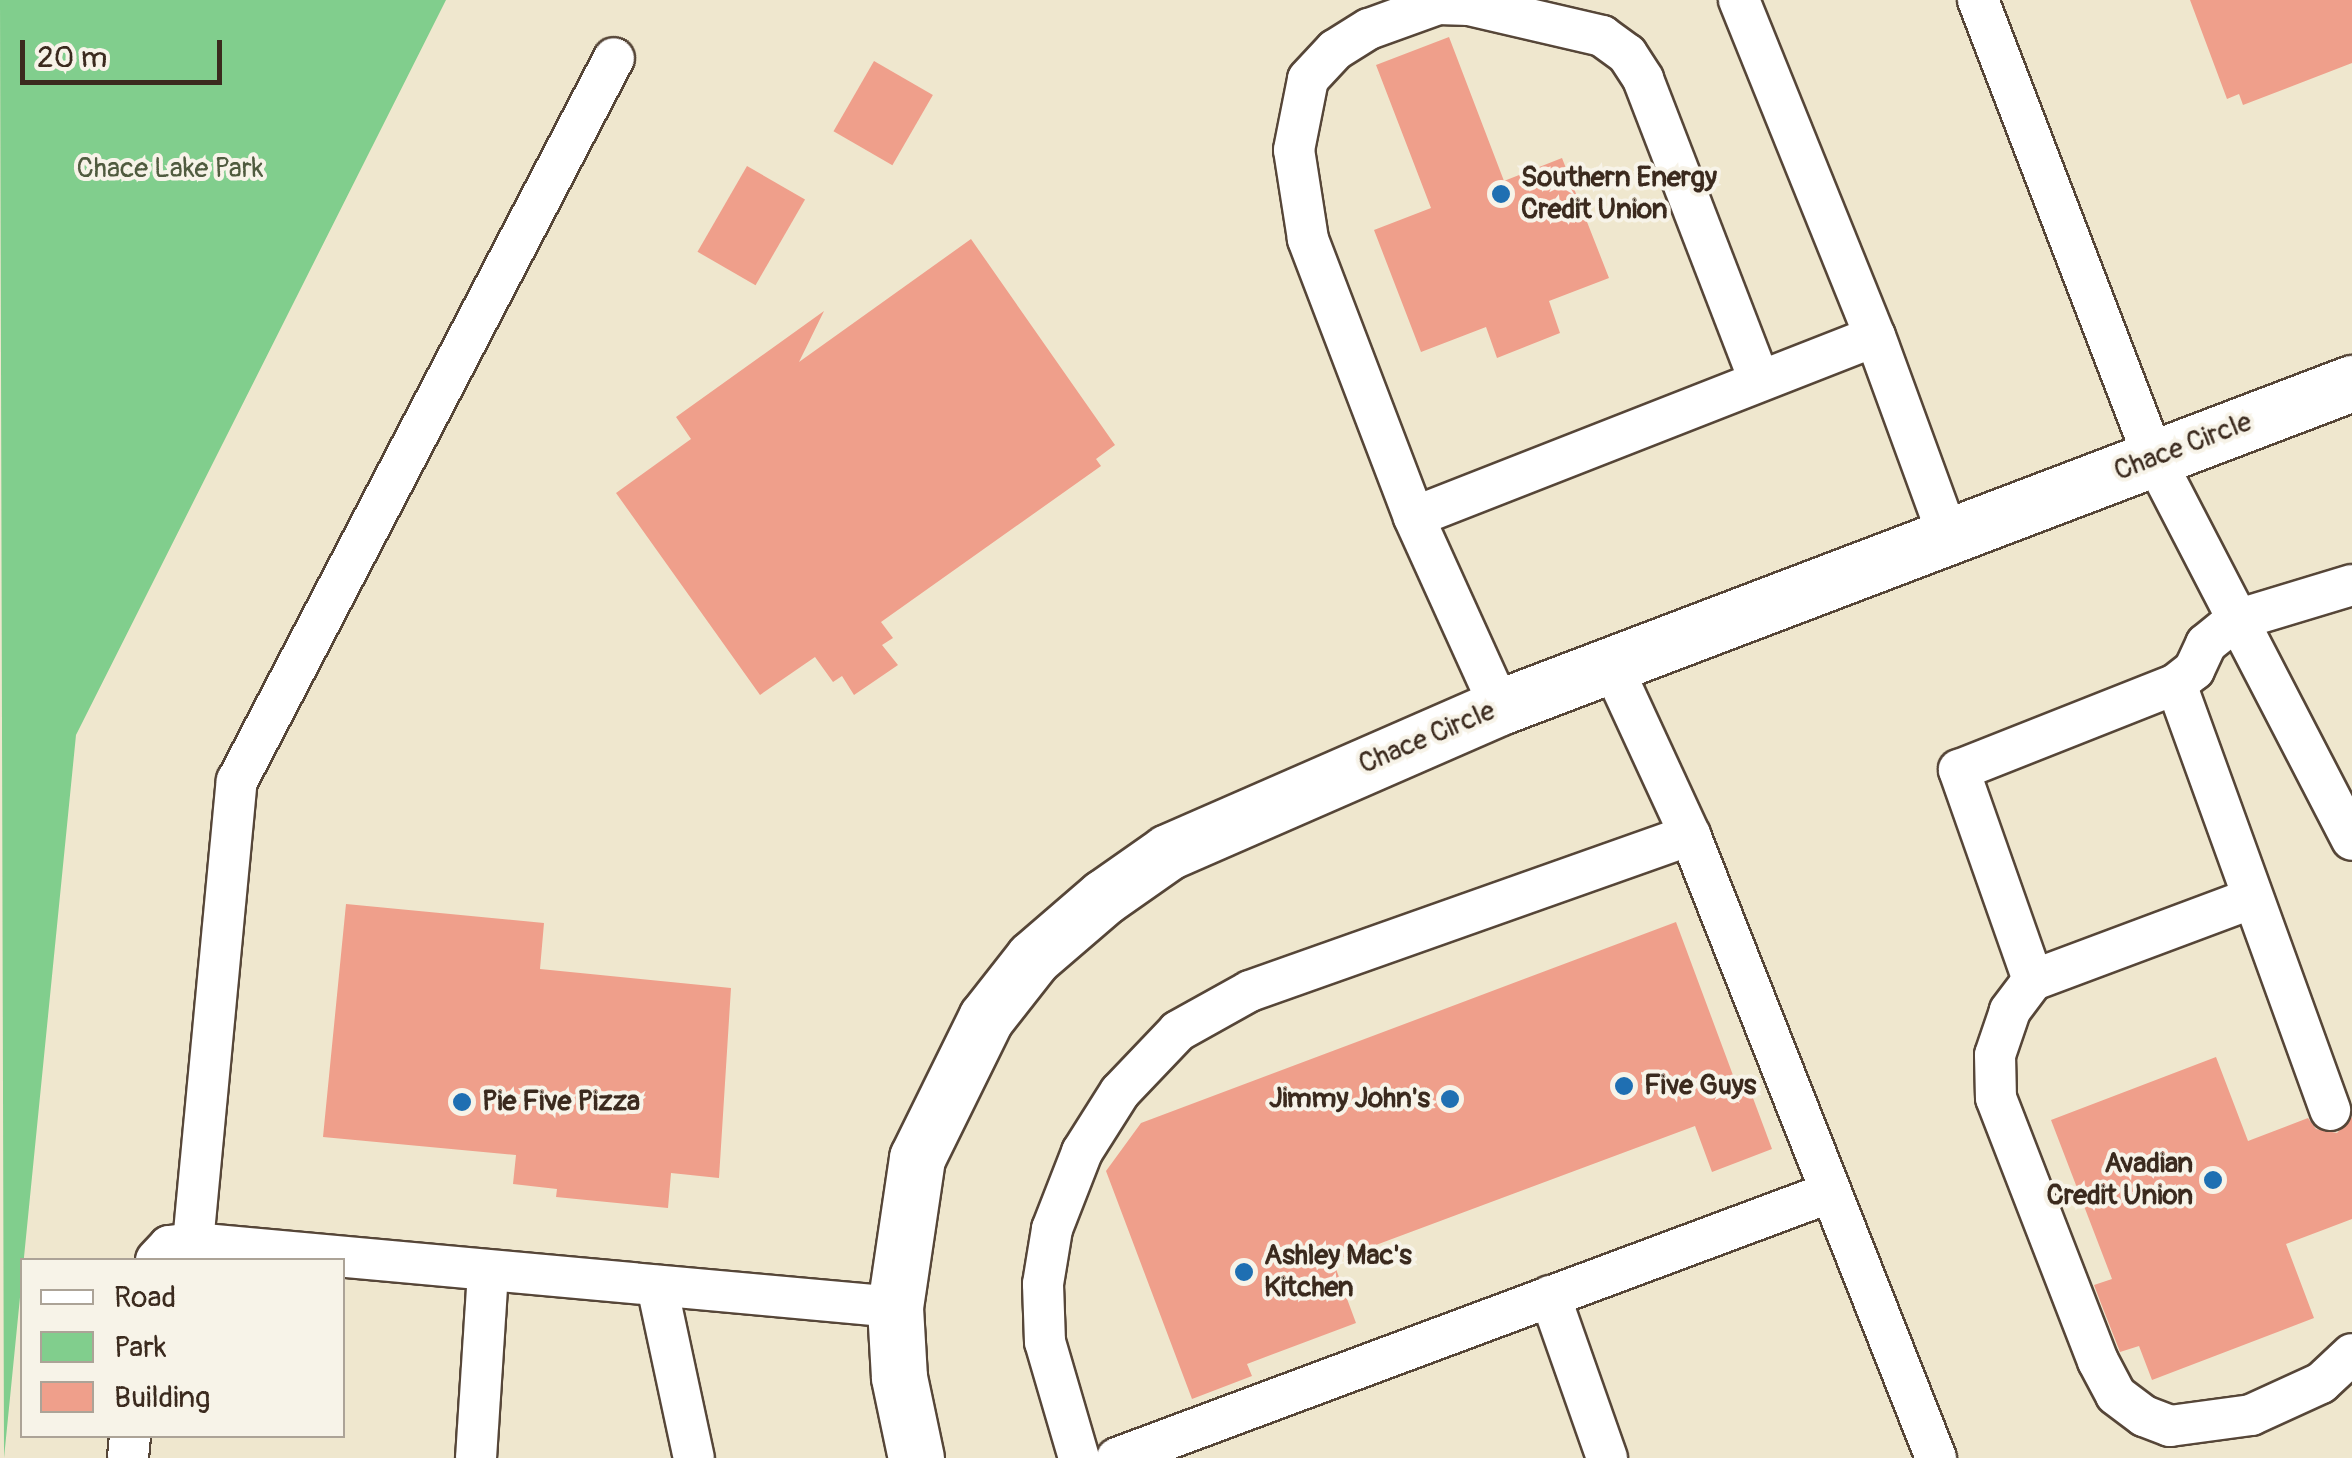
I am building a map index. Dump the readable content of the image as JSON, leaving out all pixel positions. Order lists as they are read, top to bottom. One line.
{"streets":{"street":["Chace Circle"]},"parks":["Chace Lake Park"],"places":["Southern Energy Credit Union","Five Guys","Jimmy John's","Pie Five Pizza","Avadian Credit Union","Ashley Mac's Kitchen"],"legend":["Road","Park","Building"],"scale_bar":"20 m"}
